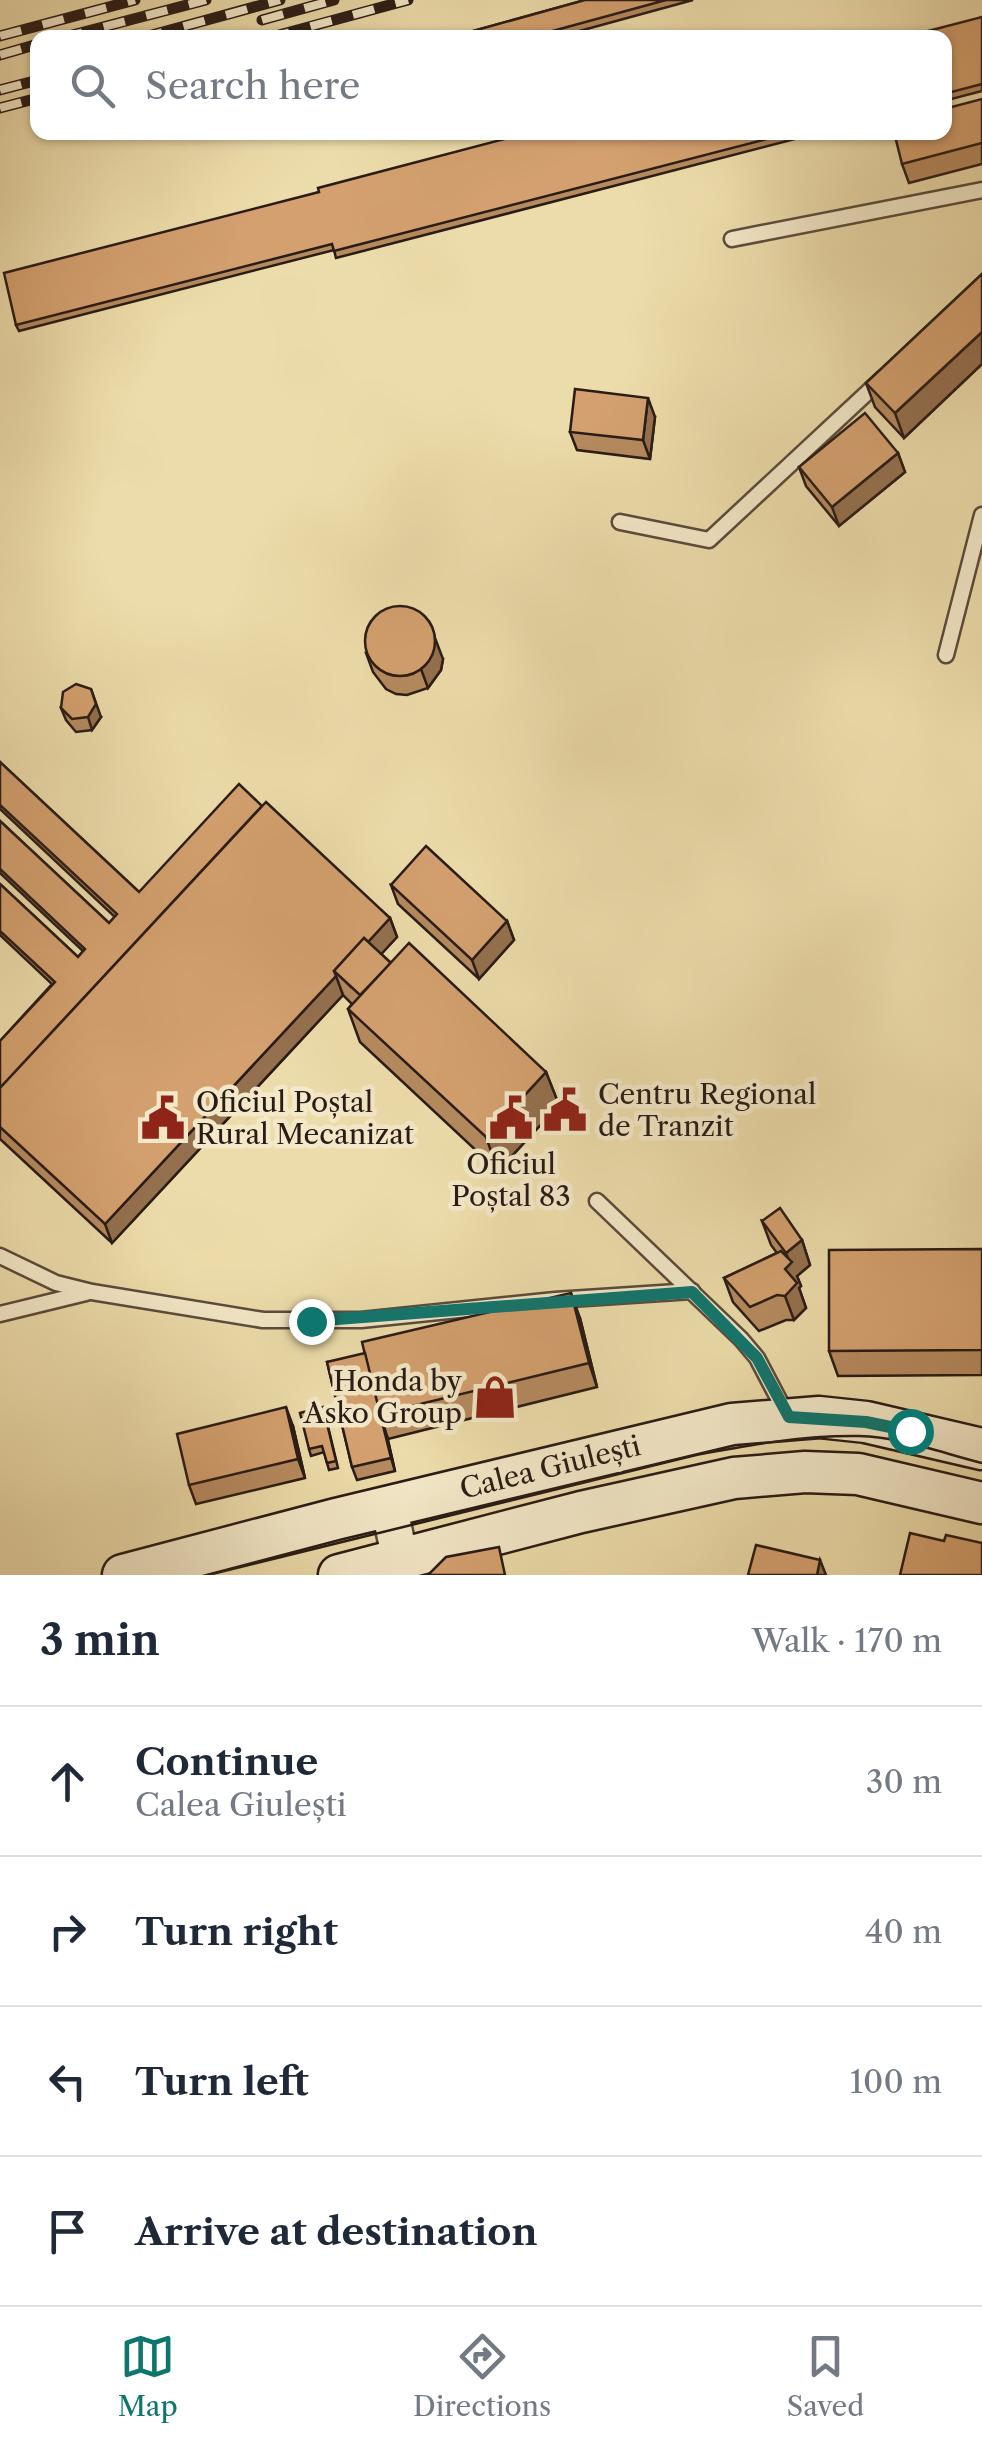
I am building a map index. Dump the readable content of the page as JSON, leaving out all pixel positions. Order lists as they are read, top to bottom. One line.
{"streets":{"main road":["Calea Giulești"]},"places":{"public building":["Centru Regional de Tranzit","Oficiul Poștal Rural Mecanizat","Oficiul Poștal 83"],"shop":["Honda by Asko Group"]},"page":{"search":"Search here","heading":["3 min","Walk · 170 m"],"list":[["Continue","Calea Giulești","30 m"],["Turn right","40 m"],["Turn left","100 m"],"Arrive at destination"],"nav":["Map","Directions","Saved"]}}
